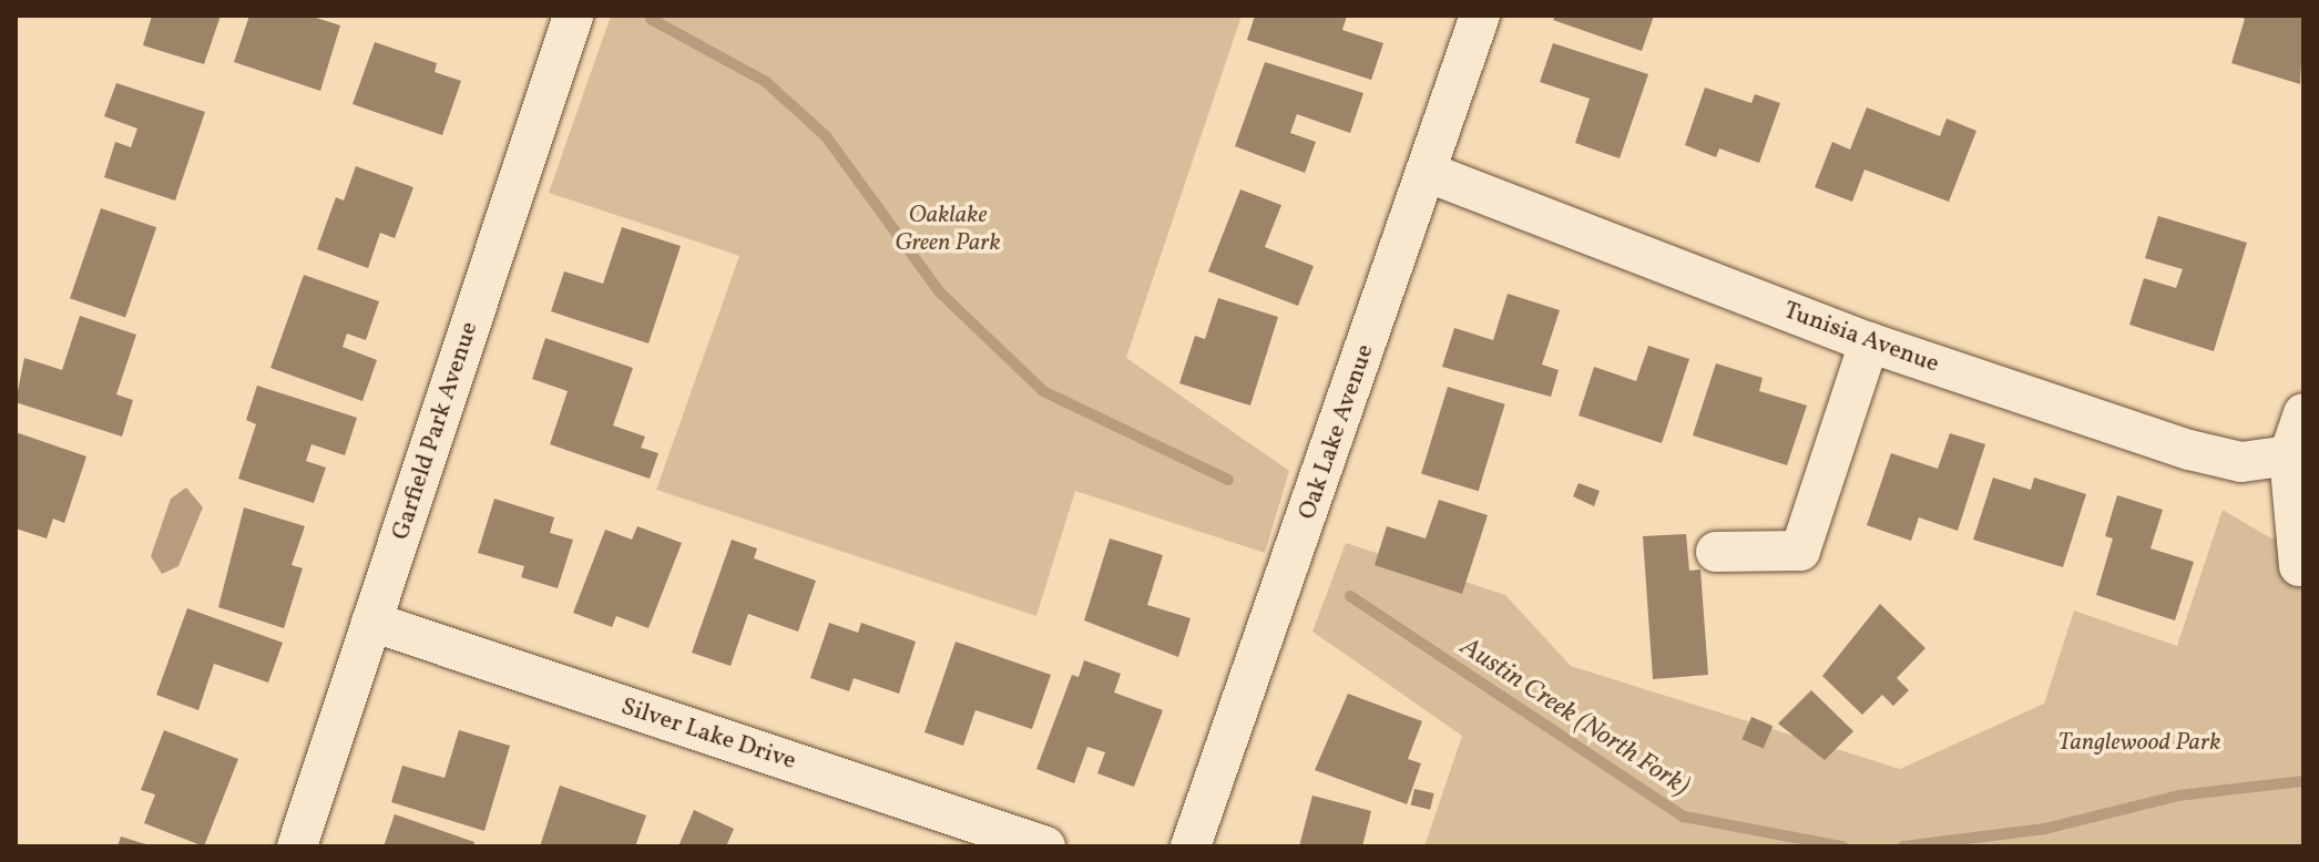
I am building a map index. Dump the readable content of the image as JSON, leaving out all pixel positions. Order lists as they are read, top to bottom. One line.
{"streets":{"street":["Tunisia Avenue","Garfield Park Avenue","Oak Lake Avenue","Silver Lake Drive"]},"crossings":[["Tunisia Avenue","Oak Lake Avenue"],["Garfield Park Avenue","Silver Lake Drive"]],"water":["Austin Creek (North Fork)"],"parks":["Oaklake Green Park","Tanglewood Park"]}
